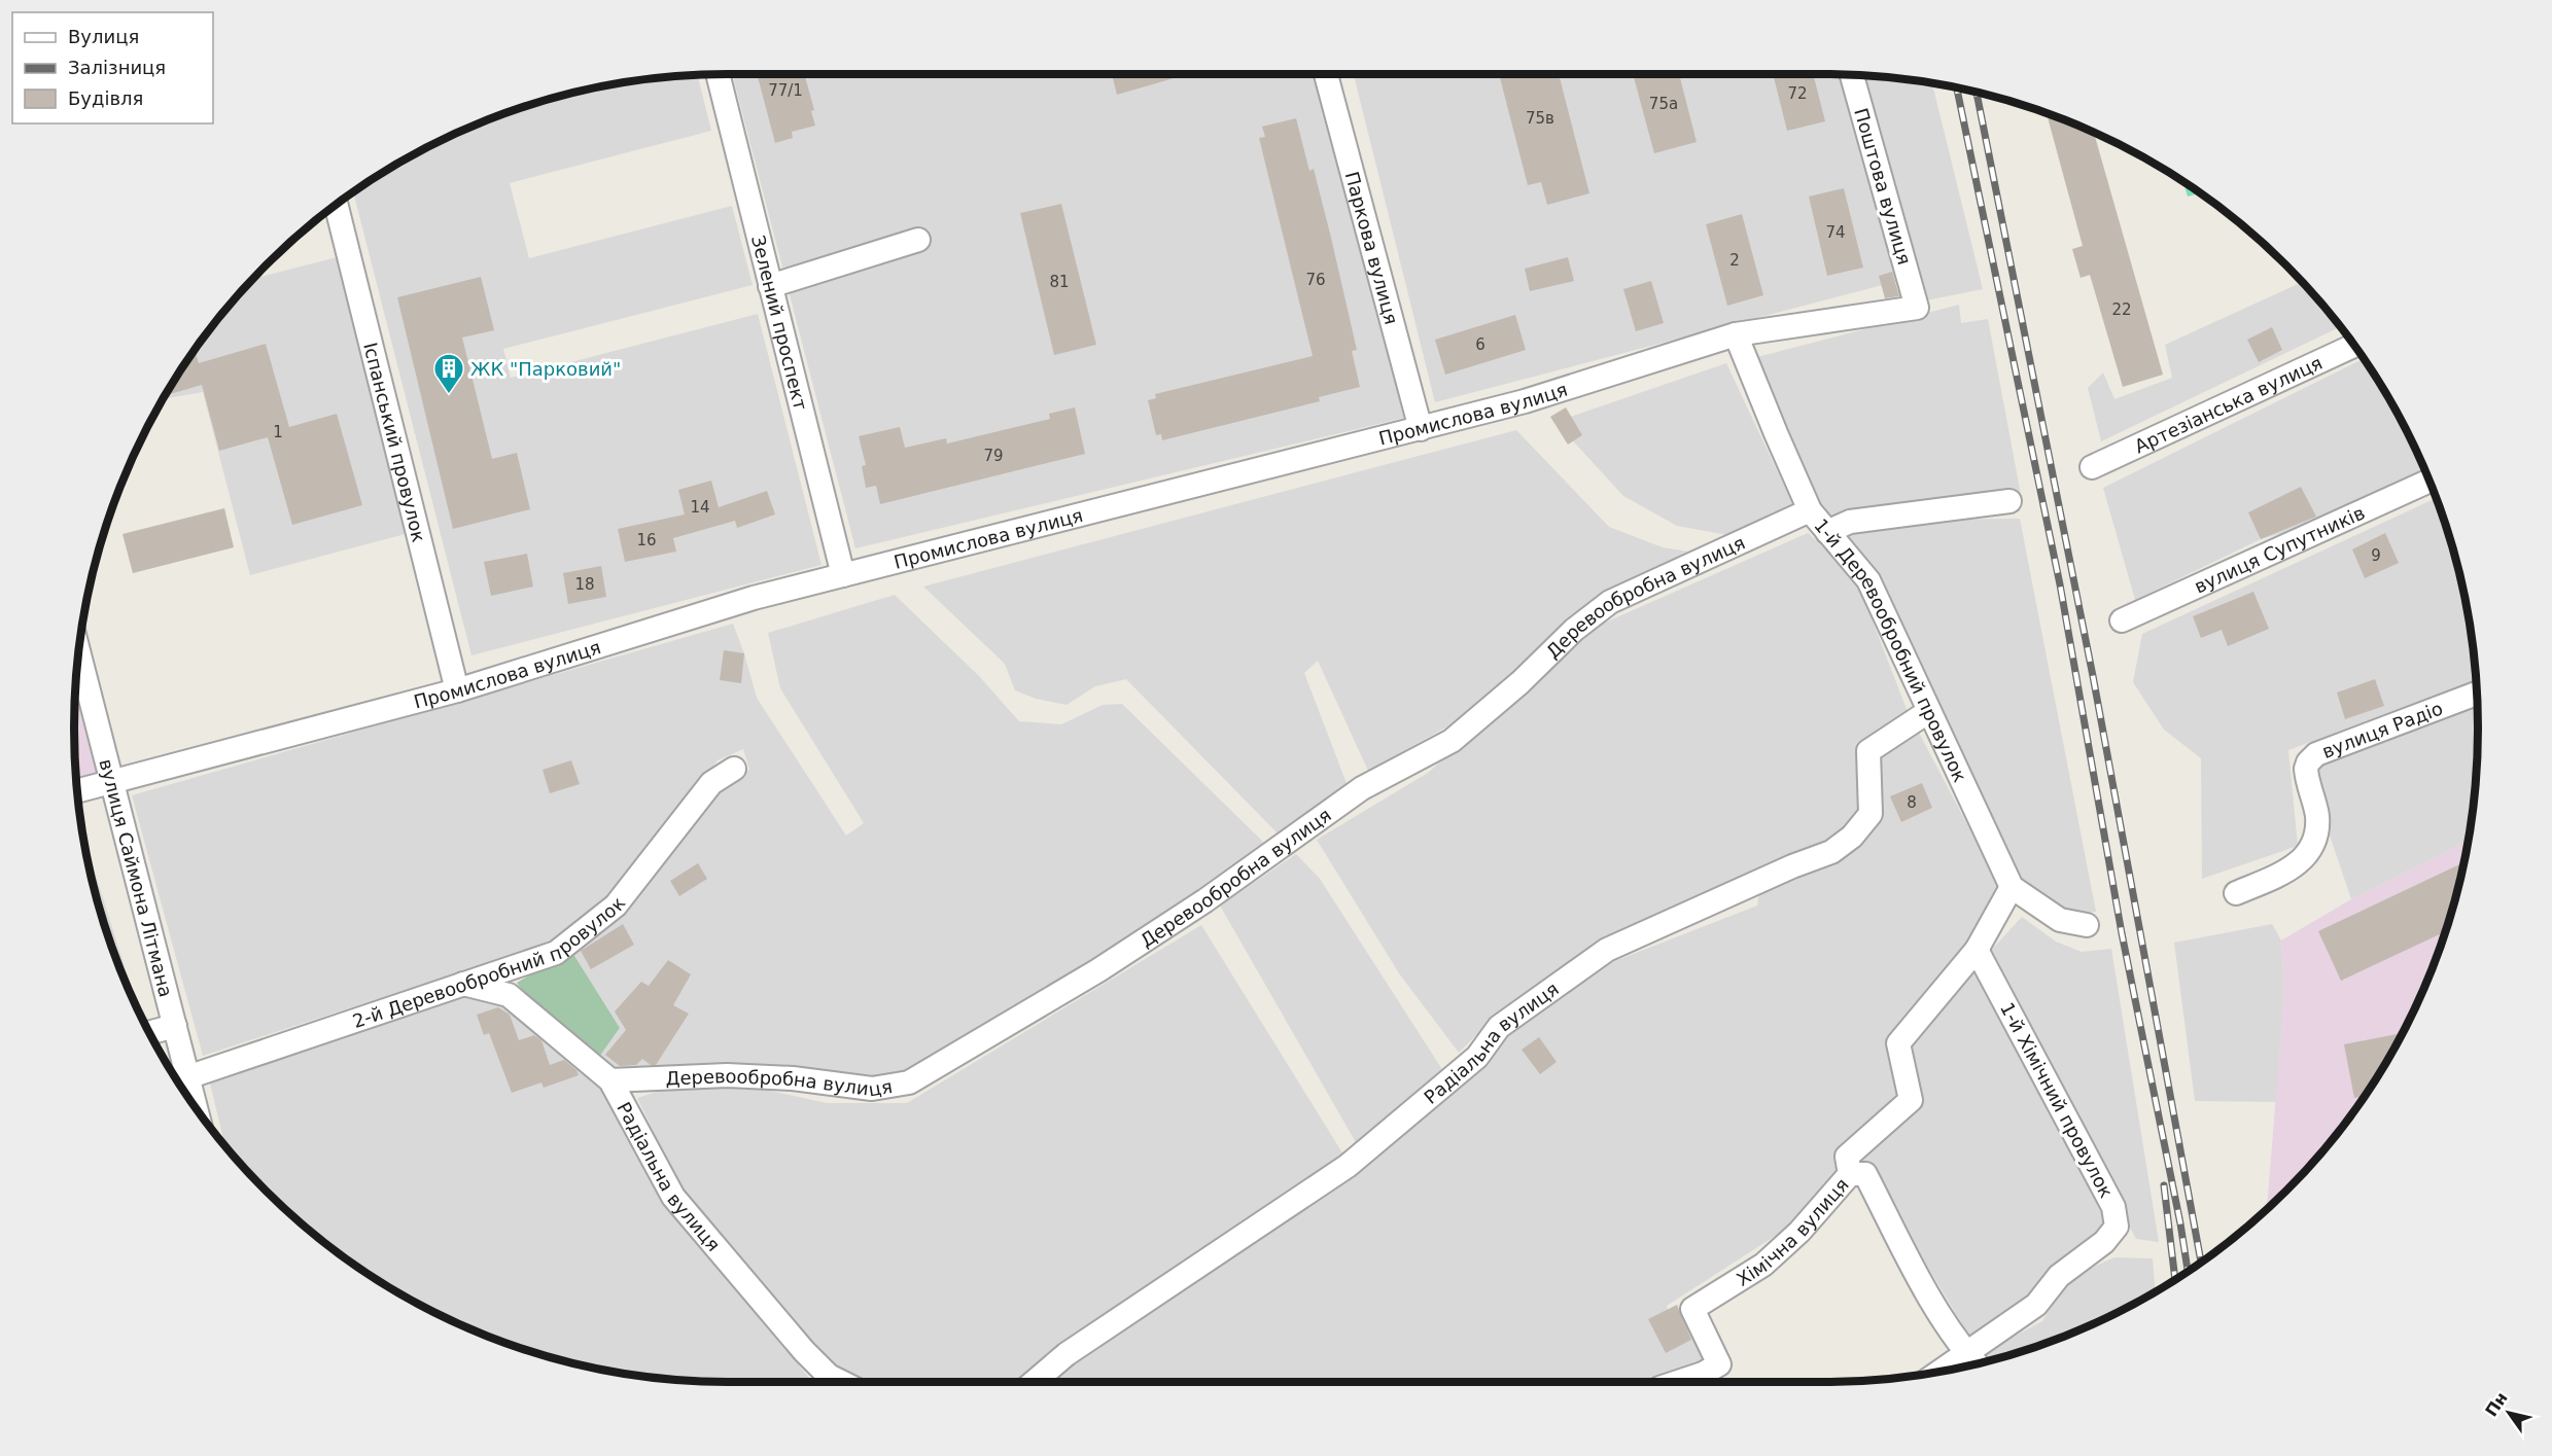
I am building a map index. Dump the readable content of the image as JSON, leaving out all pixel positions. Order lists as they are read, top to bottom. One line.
{"streets":{"street":["Поштова вулиця","Паркова вулиця","Зелений проспект","Артезіанська вулиця","Промислова вулиця","Іспанський провулок","вулиця Супутників","Деревообробна вулиця","1-й Деревообробний провулок","вулиця Радіо","вулиця Саймона Літмана","2-й Деревообробний провулок","Радіальна вулиця","1-й Хімічний провулок","Хімічна вулиця"]},"crossings":[["Поштова вулиця","Промислова вулиця"],["Паркова вулиця","Промислова вулиця"],["Зелений проспект","Промислова вулиця"],["Промислова вулиця","Іспанський провулок"],["Промислова вулиця","1-й Деревообробний провулок"],["Промислова вулиця","вулиця Саймона Літмана"],["Деревообробна вулиця","1-й Деревообробний провулок"],["Деревообробна вулиця","Радіальна вулиця"],["1-й Деревообробний провулок","Радіальна вулиця"],["1-й Деревообробний провулок","Хімічна вулиця"],["вулиця Саймона Літмана","2-й Деревообробний провулок"],["2-й Деревообробний провулок","Радіальна вулиця"],["1-й Хімічний провулок","Хімічна вулиця"]],"places":{"building":["ЖК \"Парковий\""]},"house_numbers":["77/1","72","75а","75в","74","2","76","81","22","6","1","79","14","16","9","18","8"],"legend":["Вулиця","Залізниця","Будівля"],"north":"top left"}
